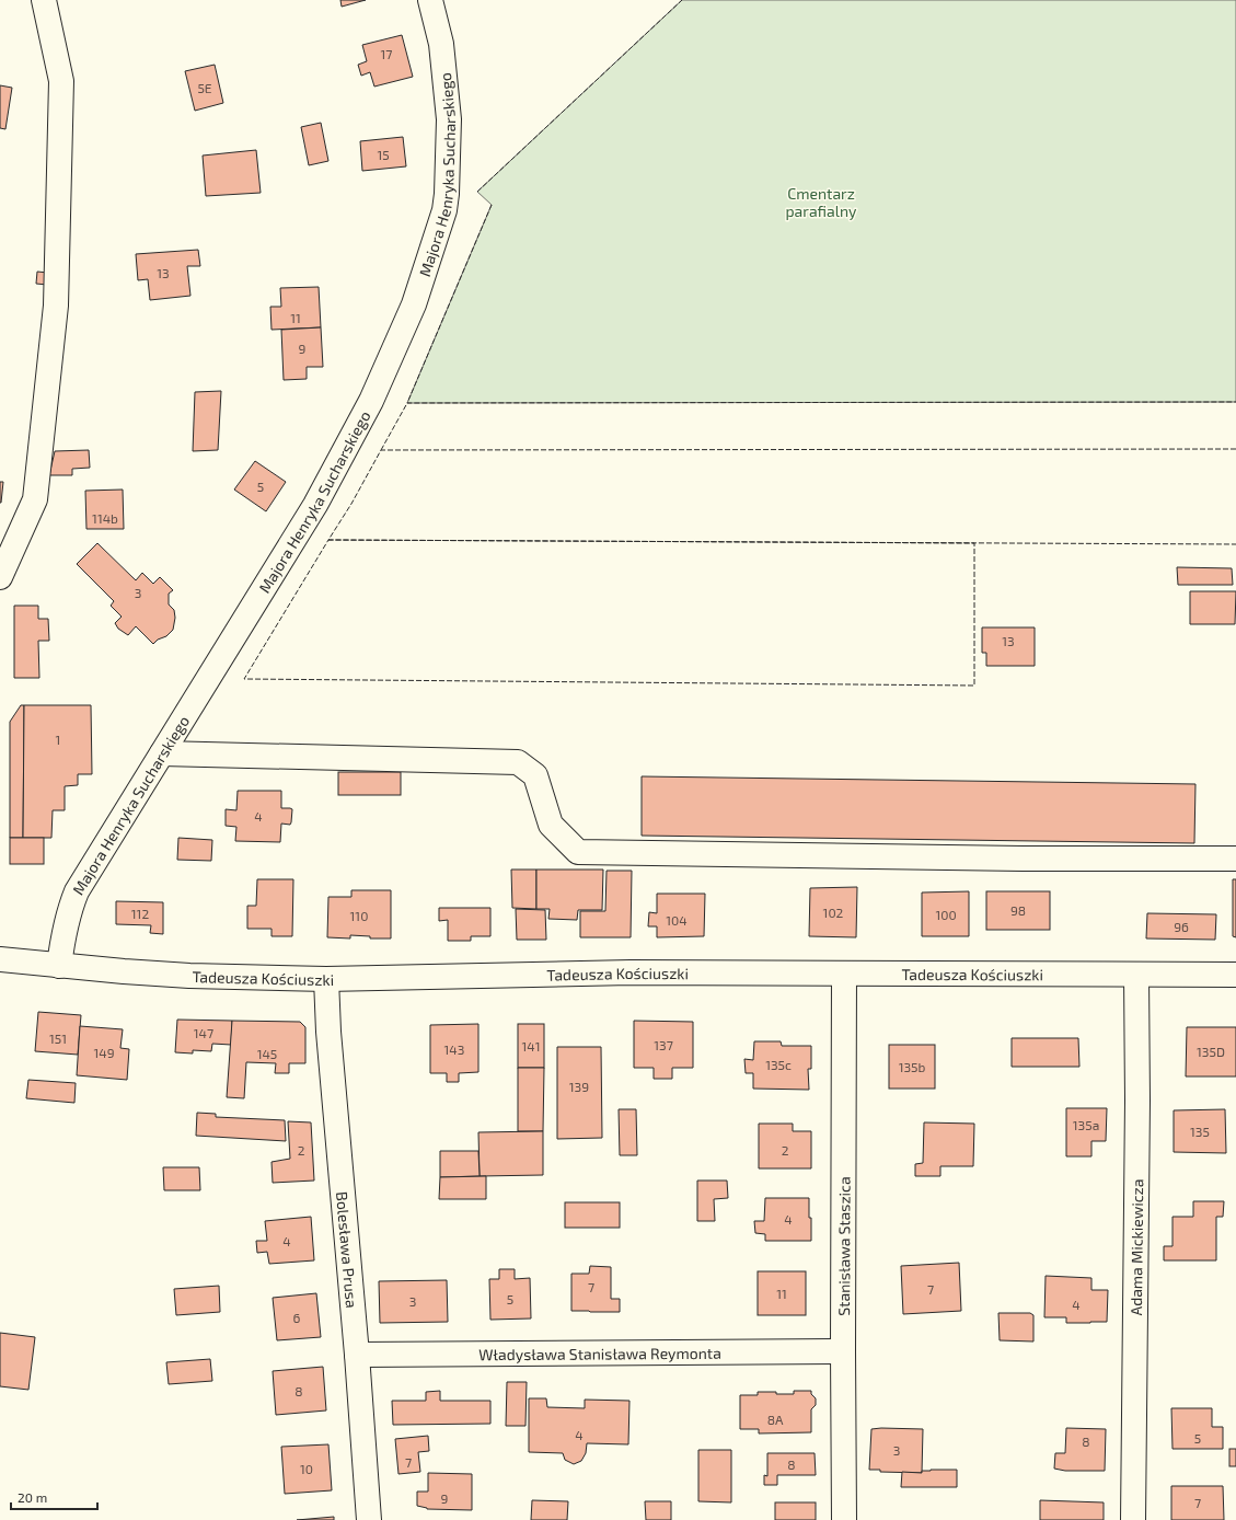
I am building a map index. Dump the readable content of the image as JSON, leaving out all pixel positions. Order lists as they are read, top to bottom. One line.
{"streets":{"street":["Majora Henryka Sucharskiego","Tadeusza Kościuszki","Stanisława Staszica","Adama Mickiewicza","Bolesława Prusa","Władysława Stanisława Reymonta"]},"crossings":[["Majora Henryka Sucharskiego","Tadeusza Kościuszki"],["Tadeusza Kościuszki","Stanisława Staszica"],["Tadeusza Kościuszki","Adama Mickiewicza"],["Tadeusza Kościuszki","Bolesława Prusa"],["Stanisława Staszica","Władysława Stanisława Reymonta"],["Bolesława Prusa","Władysława Stanisława Reymonta"]],"parks":["Cmentarz parafialny"],"house_numbers":["17","5E","15","13","11","9","5","114b","3","13","1","4","98","102","112","100","110","104","96","147","151","137","141","143","135D","149","145","135c","135b","139","135a","135","2","2","4","4","7","7","11","5","3","4","6","8","8A","4","5","8","3","7","8","10","9","7"],"scale_bar":"20 m"}
